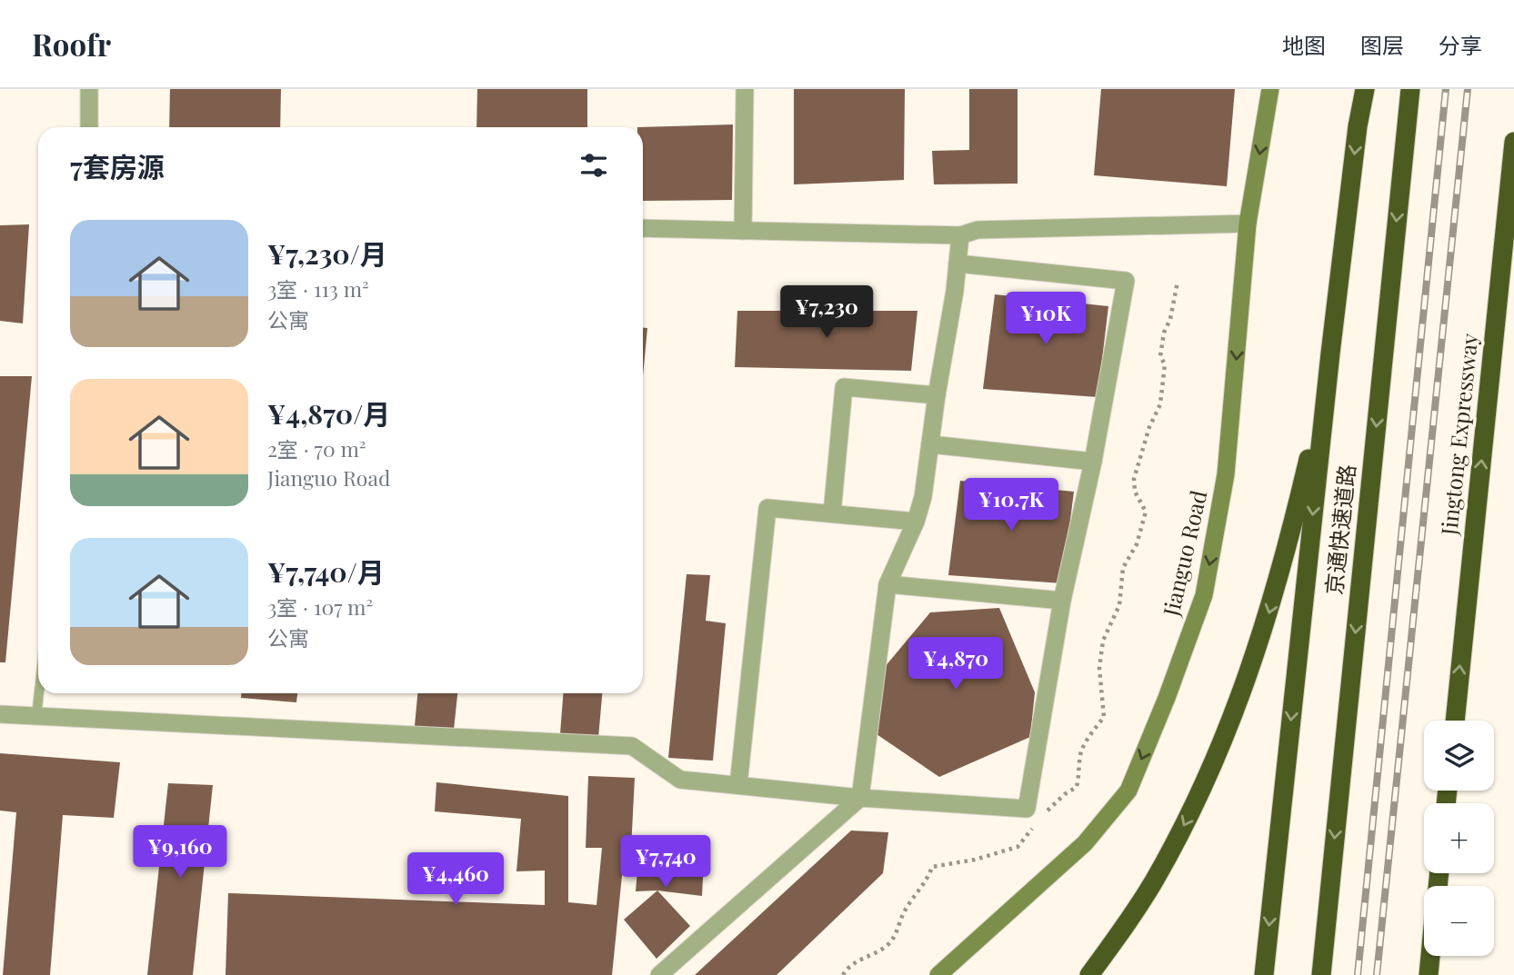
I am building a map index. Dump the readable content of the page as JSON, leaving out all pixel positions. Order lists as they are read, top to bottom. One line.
{"streets":{"highway":["Jingtong Expressway","京通快速道路"],"main road":["Jianguo Road"]},"one_way":["Jianguo Road"],"page":{"header":"Roofr","nav":["地图","图层","分享"],"heading":"7套房源","list":[{"name":"¥7,230/月","note":"3室 · 113 m² · 公寓"},{"name":"¥4,870/月","note":"2室 · 70 m² · Jianguo Road"},{"name":"¥7,740/月","note":"3室 · 107 m² · 公寓"}],"price":["¥7,230","¥10K","¥10.7K","¥4,870","¥9,160","¥7,740","¥4,460"],"map_buttons":["+","−"]}}
